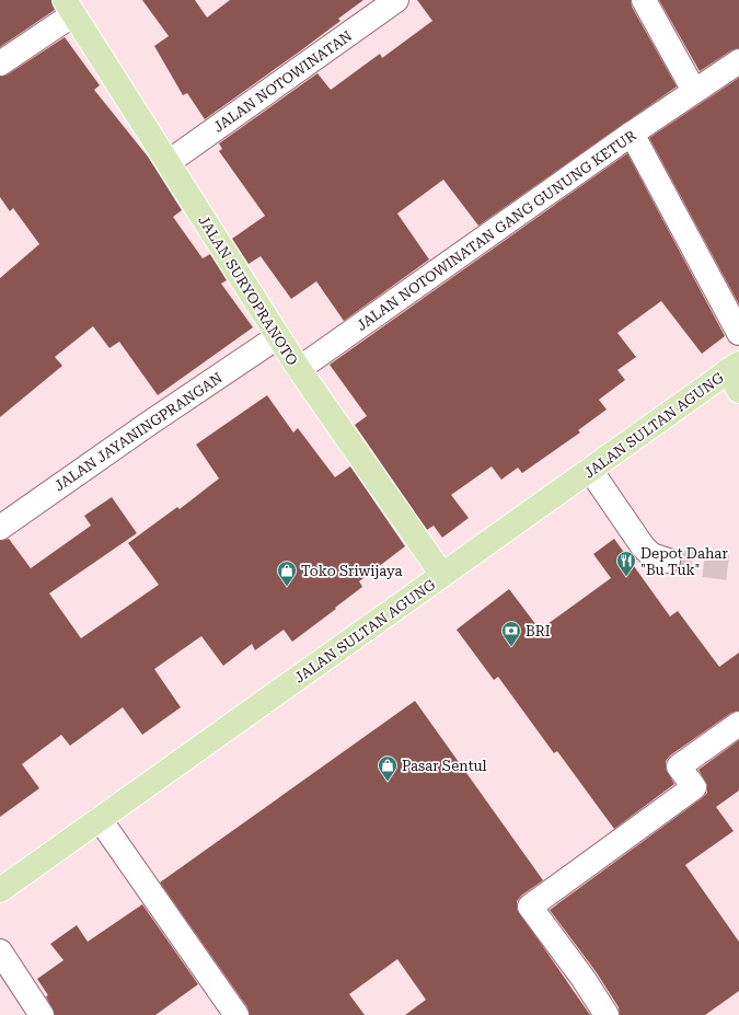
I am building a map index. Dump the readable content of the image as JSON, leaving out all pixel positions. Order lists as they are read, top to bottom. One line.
{"streets":{"main road":["JALAN SURYOPRANOTO","JALAN SULTAN AGUNG"],"street":["JALAN NOTOWINATAN","JALAN NOTOWINATAN GANG GUNUNG KETUR","JALAN JAYANINGPRANGAN"]},"crossings":[["JALAN NOTOWINATAN","JALAN SURYOPRANOTO"],["JALAN NOTOWINATAN GANG GUNUNG KETUR","JALAN SURYOPRANOTO"],["JALAN SURYOPRANOTO","JALAN SULTAN AGUNG"],["JALAN SURYOPRANOTO","JALAN JAYANINGPRANGAN"]],"places":{"restaurant":["Depot Dahar \"Bu Tuk\""],"shop":["Toko Sriwijaya","Pasar Sentul"],"bank":["BRI"]}}
